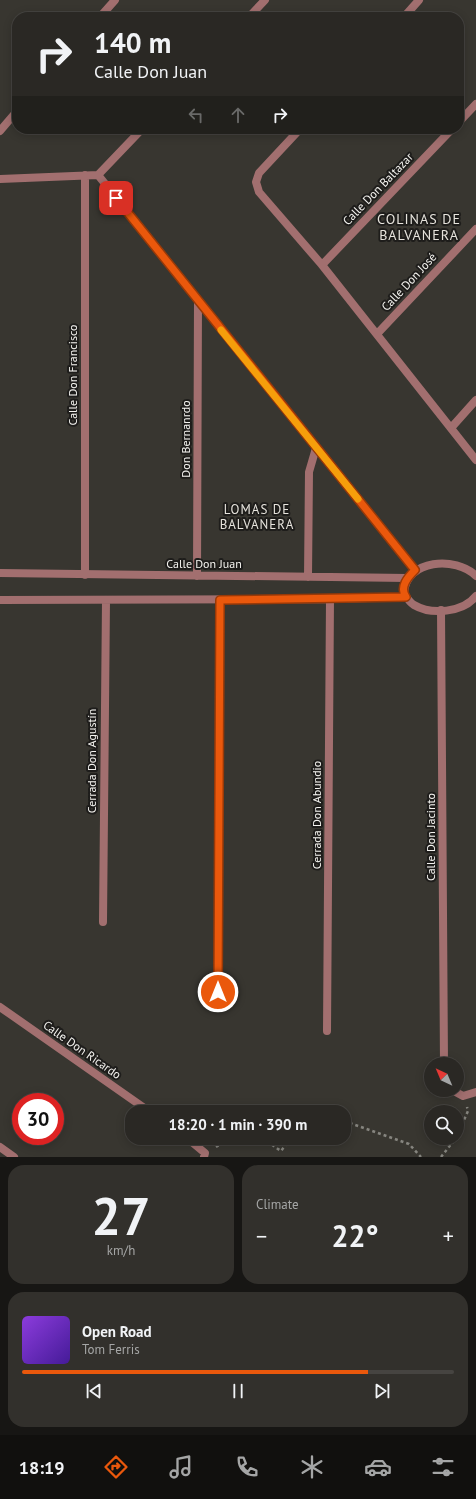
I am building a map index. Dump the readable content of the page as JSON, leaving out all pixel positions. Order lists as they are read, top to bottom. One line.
{"streets":{"street":["Calle Don Baltazar","Calle Don José","Calle Don Francisco","Don Bernanrdo","Calle Don Juan","Cerrada Don Agustín","Cerrada Don Abundio","Calle Don Jacinto","Calle Don Ricardo"]},"crossings":[["Calle Don Francisco","Calle Don Juan"],["Don Bernanrdo","Calle Don Juan"]],"districts":["COLINAS DE BALVANERA","LOMAS DE BALVANERA"],"north":"top left","page":{"turn":["140 m","Calle Don Juan"],"limit":"30","trip":"18:20 · 1 min · 390 m","tile":[["27","km/h"],"Climate"],"heat":["−","22°","+"],"song":["Open Road","Tom Ferris"],"tabs":"18:19"}}
